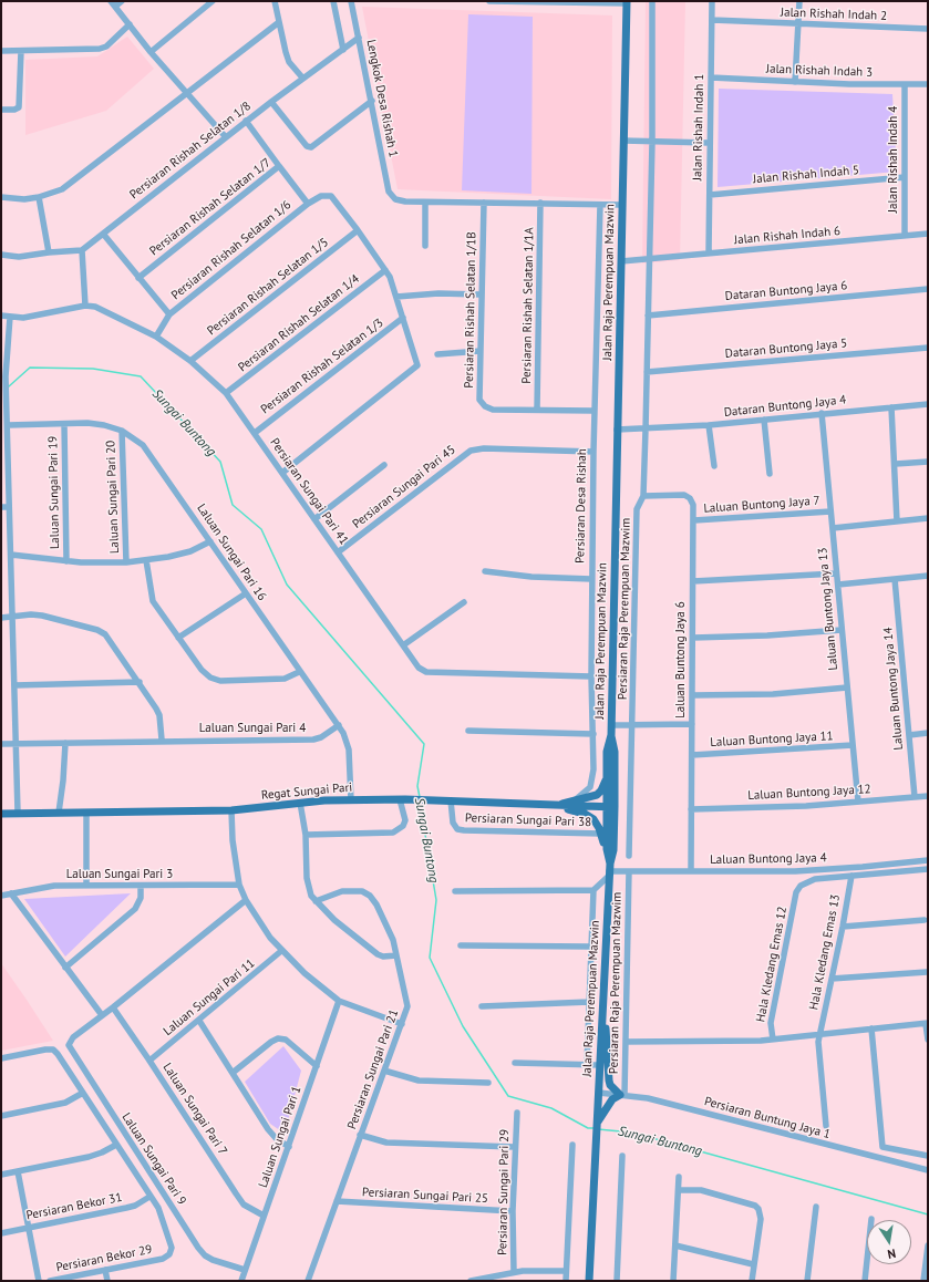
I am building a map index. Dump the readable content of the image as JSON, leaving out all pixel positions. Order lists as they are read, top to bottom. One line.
{"streets":{"main road":["Jalan Raja Perempuan Mazwin","Regat Sungai Pari"],"street":["Jalan Rishah Indah 2","Jalan Rishah Indah 3","Lengkok Desa Rishah 1","Jalan Rishah Indah 1","Persiaran Rishah Selatan 1/8","Jalan Rishah Indah 4","Jalan Rishah Indah 5","Persiaran Rishah Selatan 1/7","Jalan Rishah Indah 6","Persiaran Rishah Selatan 1/6","Persiaran Rishah Selatan 1/5","Dataran Buntong Jaya 6","Persiaran Rishah Selatan 1/1A","Persiaran Rishah Selatan 1/1B","Persiaran Rishah Selatan 1/4","Dataran Buntong Jaya 5","Persiaran Rishah Selatan 1/3","Dataran Buntong Jaya 4","Persiaran Sungai Pari 45","Persiaran Sungai Pari 41","Laluan Sungai Pari 19","Laluan Sungai Pari 20","Laluan Buntong Jaya 7","Persiaran Desa Rishah","Laluan Sungai Pari 16","Persiaran Raja Perempuan Mazwim","Laluan Buntong Jaya 13","Laluan Buntong Jaya 6","Laluan Buntong Jaya 14","Laluan Sungai Pari 4","Laluan Buntong Jaya 11","Laluan Buntong Jaya 12","Persiaran Sungai Pari 38","Laluan Buntong Jaya 4","Laluan Sungai Pari 3","Hala Kledang Emas 13","Hala Kledang Emas 12","Laluan Sungai Pari 11","Persiaran Sungai Pari 21","Laluan Sungai Pari 7","Persiaran Buntung Jaya 1","Laluan Sungai Pari 1","Laluan Sungai Pari 9","Persiaran Sungai Pari 29","Persiaran Sungai Pari 25","Persiaran Bekor 31","Persiaran Bekor 29"]},"crossings":[["Jalan Rishah Indah 2","Jalan Rishah Indah 1"],["Jalan Rishah Indah 3","Jalan Rishah Indah 1"],["Jalan Rishah Indah 3","Jalan Rishah Indah 4"],["Lengkok Desa Rishah 1","Persiaran Rishah Selatan 1/8"],["Jalan Rishah Indah 1","Jalan Rishah Indah 5"],["Jalan Rishah Indah 1","Jalan Rishah Indah 6"],["Jalan Rishah Indah 4","Jalan Rishah Indah 5"],["Jalan Rishah Indah 4","Jalan Rishah Indah 6"],["Persiaran Rishah Selatan 1/7","Persiaran Rishah Selatan 1/6"],["Jalan Rishah Indah 6","Jalan Raja Perempuan Mazwin"],["Jalan Rishah Indah 6","Persiaran Raja Perempuan Mazwim"],["Persiaran Rishah Selatan 1/6","Persiaran Rishah Selatan 1/5"],["Persiaran Rishah Selatan 1/6","Persiaran Sungai Pari 41"],["Jalan Raja Perempuan Mazwin","Dataran Buntong Jaya 4"],["Jalan Raja Perempuan Mazwin","Regat Sungai Pari"],["Jalan Raja Perempuan Mazwin","Laluan Buntong Jaya 4"],["Jalan Raja Perempuan Mazwin","Persiaran Buntung Jaya 1"],["Persiaran Rishah Selatan 1/5","Persiaran Sungai Pari 41"],["Dataran Buntong Jaya 6","Persiaran Raja Perempuan Mazwim"],["Persiaran Rishah Selatan 1/1A","Persiaran Rishah Selatan 1/1B"],["Persiaran Rishah Selatan 1/4","Persiaran Sungai Pari 41"],["Dataran Buntong Jaya 5","Persiaran Raja Perempuan Mazwim"],["Persiaran Rishah Selatan 1/3","Persiaran Sungai Pari 41"],["Dataran Buntong Jaya 4","Persiaran Raja Perempuan Mazwim"],["Dataran Buntong Jaya 4","Laluan Buntong Jaya 13"],["Persiaran Sungai Pari 45","Persiaran Sungai Pari 41"],["Persiaran Sungai Pari 45","Persiaran Desa Rishah"],["Persiaran Sungai Pari 41","Persiaran Desa Rishah"],["Laluan Sungai Pari 19","Laluan Sungai Pari 16"],["Laluan Sungai Pari 20","Laluan Sungai Pari 16"],["Laluan Buntong Jaya 7","Laluan Buntong Jaya 13"],["Laluan Buntong Jaya 7","Laluan Buntong Jaya 6"],["Laluan Sungai Pari 16","Laluan Sungai Pari 4"],["Laluan Sungai Pari 16","Regat Sungai Pari"],["Persiaran Raja Perempuan Mazwim","Laluan Buntong Jaya 6"],["Persiaran Raja Perempuan Mazwim","Laluan Buntong Jaya 4"],["Persiaran Raja Perempuan Mazwim","Persiaran Buntung Jaya 1"],["Laluan Buntong Jaya 13","Laluan Buntong Jaya 11"],["Laluan Buntong Jaya 13","Laluan Buntong Jaya 12"],["Laluan Buntong Jaya 6","Laluan Buntong Jaya 11"],["Laluan Buntong Jaya 6","Laluan Buntong Jaya 12"],["Laluan Buntong Jaya 6","Laluan Buntong Jaya 4"],["Laluan Buntong Jaya 14","Laluan Buntong Jaya 12"],["Regat Sungai Pari","Persiaran Sungai Pari 38"],["Hala Kledang Emas 13","Hala Kledang Emas 12"],["Laluan Sungai Pari 11","Laluan Sungai Pari 7"],["Persiaran Sungai Pari 21","Persiaran Sungai Pari 25"],["Laluan Sungai Pari 7","Laluan Sungai Pari 1"],["Laluan Sungai Pari 1","Laluan Sungai Pari 9"],["Persiaran Sungai Pari 29","Persiaran Sungai Pari 25"],["Persiaran Bekor 31","Persiaran Bekor 29"]],"water":["Sungai Buntong"],"north":"bottom"}
